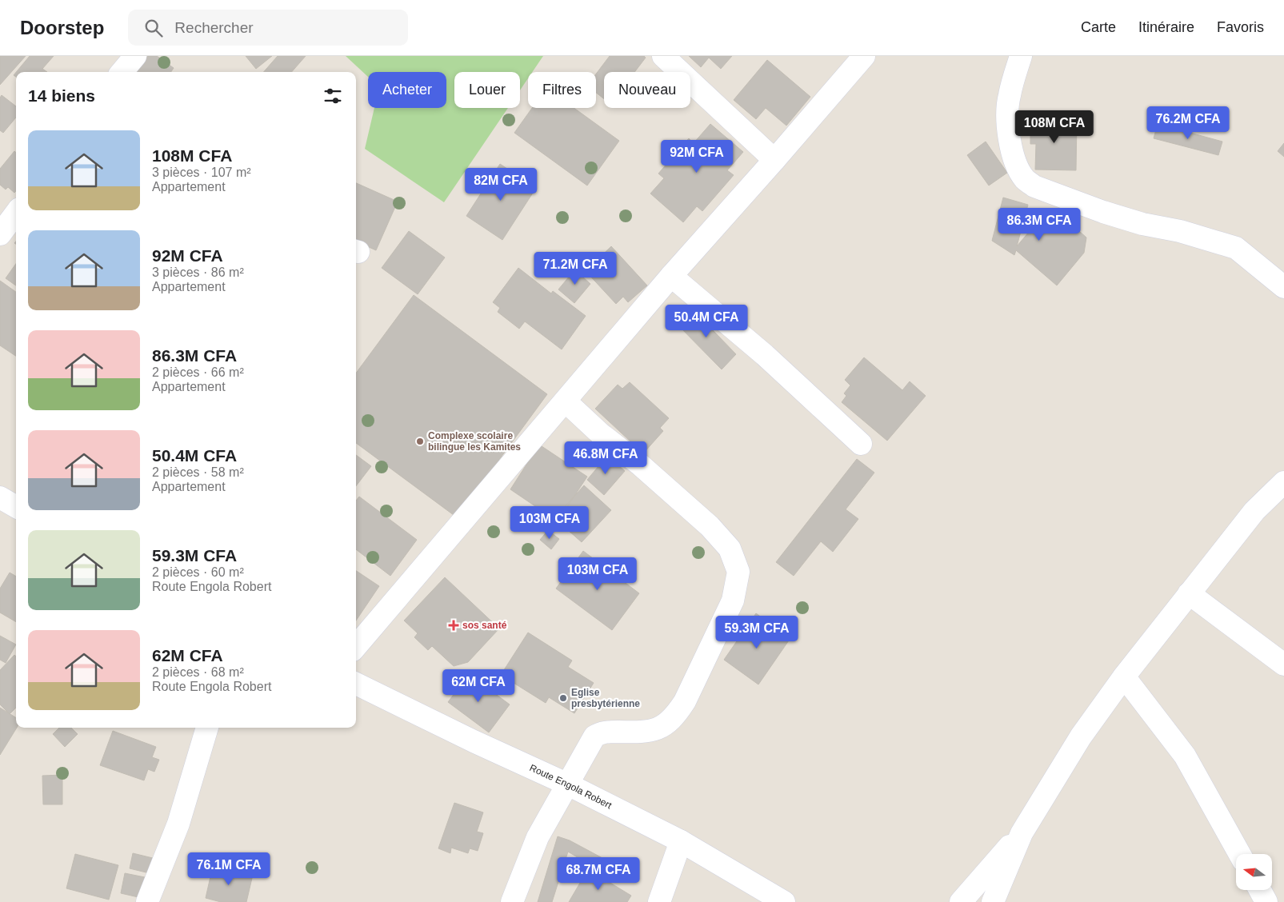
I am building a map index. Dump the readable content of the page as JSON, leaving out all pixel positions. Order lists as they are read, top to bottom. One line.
{"streets":{"street":["Route Engola Robert"]},"places":{"other":["Complexe scolaire bilingue les Kamites","Eglise presbytérienne"],"health":["sos santé"]},"north":"left","page":{"header":"Doorstep","search":"Rechercher","nav":["Carte","Itinéraire","Favoris"],"chip":["Acheter","Louer","Filtres","Nouveau"],"heading":"14 biens","price":["76.2M CFA","108M CFA","92M CFA","82M CFA","86.3M CFA","71.2M CFA","50.4M CFA","46.8M CFA","103M CFA","103M CFA","59.3M CFA","62M CFA","76.1M CFA","68.7M CFA"],"list":[{"name":"108M CFA","note":"3 pièces · 107 m² · Appartement"},{"name":"92M CFA","note":"3 pièces · 86 m² · Appartement"},{"name":"86.3M CFA","note":"2 pièces · 66 m² · Appartement"},{"name":"50.4M CFA","note":"2 pièces · 58 m² · Appartement"},{"name":"59.3M CFA","note":"2 pièces · 60 m² · Route Engola Robert"},{"name":"62M CFA","note":"2 pièces · 68 m² · Route Engola Robert"}]}}
